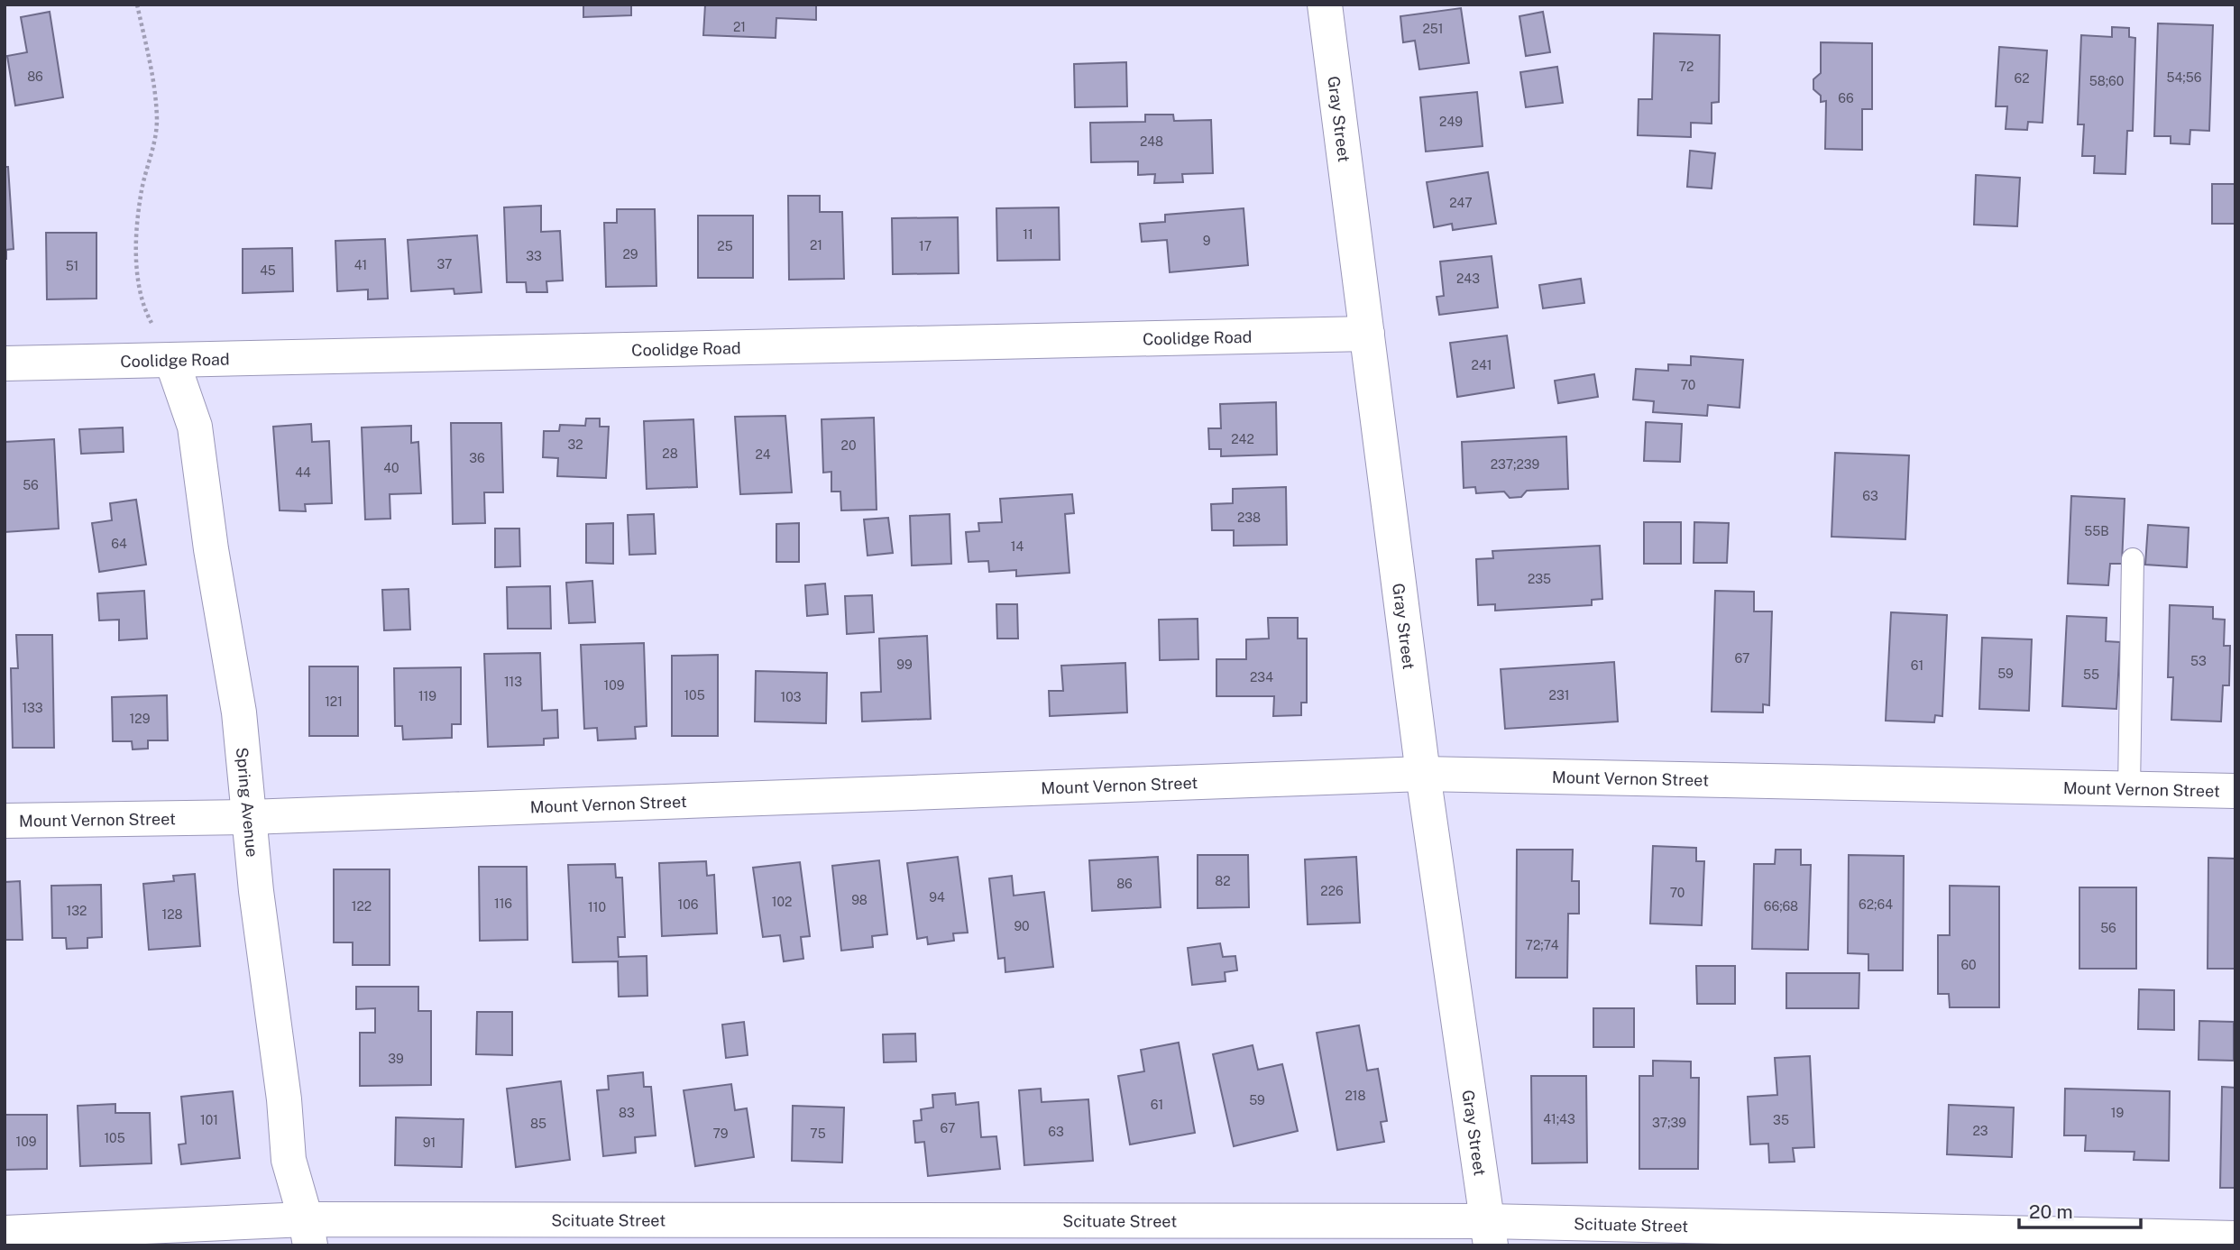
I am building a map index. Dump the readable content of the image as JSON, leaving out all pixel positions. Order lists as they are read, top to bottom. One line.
{"streets":{"street":["Gray Street","Coolidge Road","Mount Vernon Street","Spring Avenue","Scituate Street"]},"crossings":[["Gray Street","Coolidge Road"],["Gray Street","Mount Vernon Street"],["Gray Street","Scituate Street"],["Coolidge Road","Spring Avenue"],["Mount Vernon Street","Spring Avenue"],["Spring Avenue","Scituate Street"]],"house_numbers":["21","251","72","86","54;56","62","58;60","66","249","248","247","11","9","21","25","17","29","33","37","41","51","45","243","241","70","242","32","20","28","24","36","237;239","40","44","56","63","238","55B","64","14","235","67","53","99","61","59","55","234","113","109","105","231","119","103","121","133","129","82","86","226","70","94","98","102","116","106","62;64","122","66;68","110","132","128","90","56","72;74","60","39","218","59","61","83","19","41;43","101","35","37;39","85","67","23","63","79","75","105","109","91"],"scale_bar":"20 m"}
